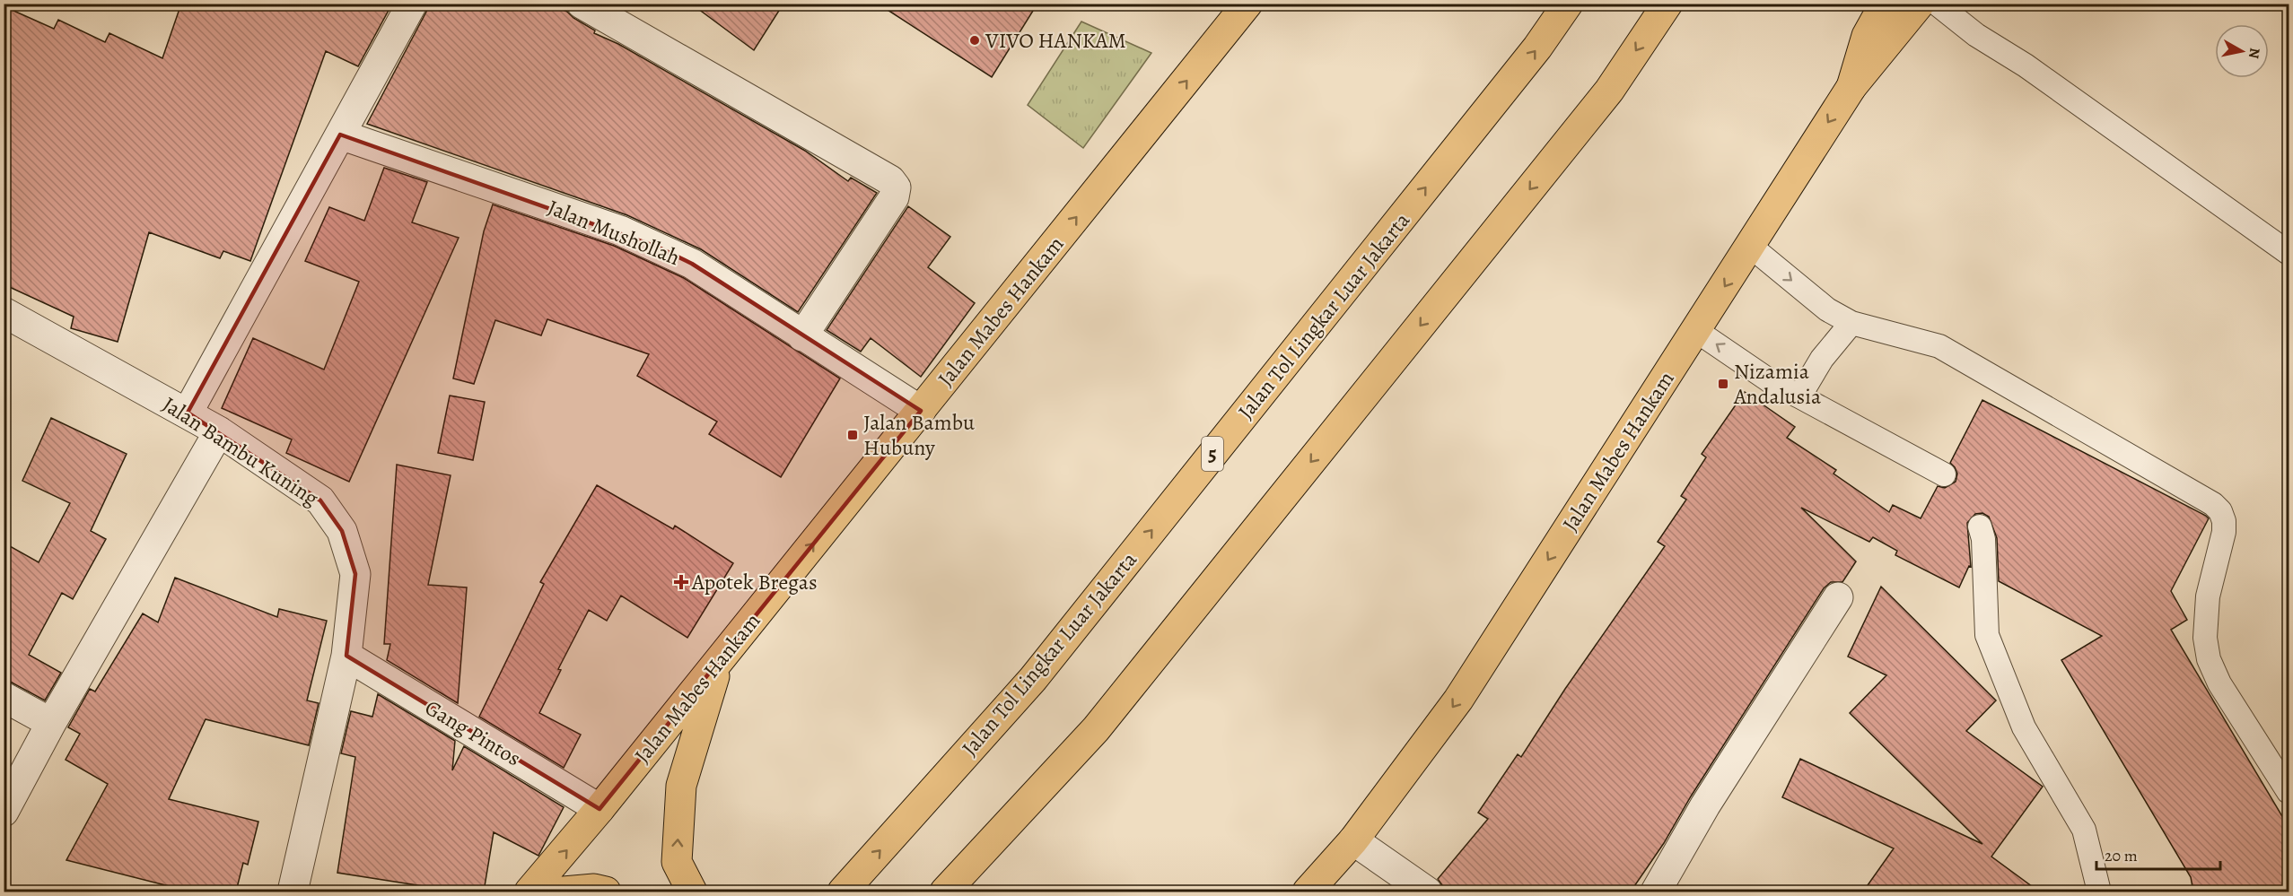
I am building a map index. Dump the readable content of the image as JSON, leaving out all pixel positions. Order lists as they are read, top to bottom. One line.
{"streets":{"main road":["Jalan Mabes Hankam","Jalan Tol Lingkar Luar Jakarta","5"],"street":["Jalan Mushollah","Jalan Bambu Kuning","Gang Pintos"]},"crossings":[["Jalan Mushollah","Jalan Mabes Hankam"],["Jalan Mabes Hankam","Gang Pintos"],["Jalan Bambu Kuning","Gang Pintos"]],"places":{"other":["VIVO HANKAM"],"transit":["Nizamia Andalusia","Jalan Bambu Hubuny"],"health":["Apotek Bregas"]},"scale_bar":"20 m","north":"right"}
